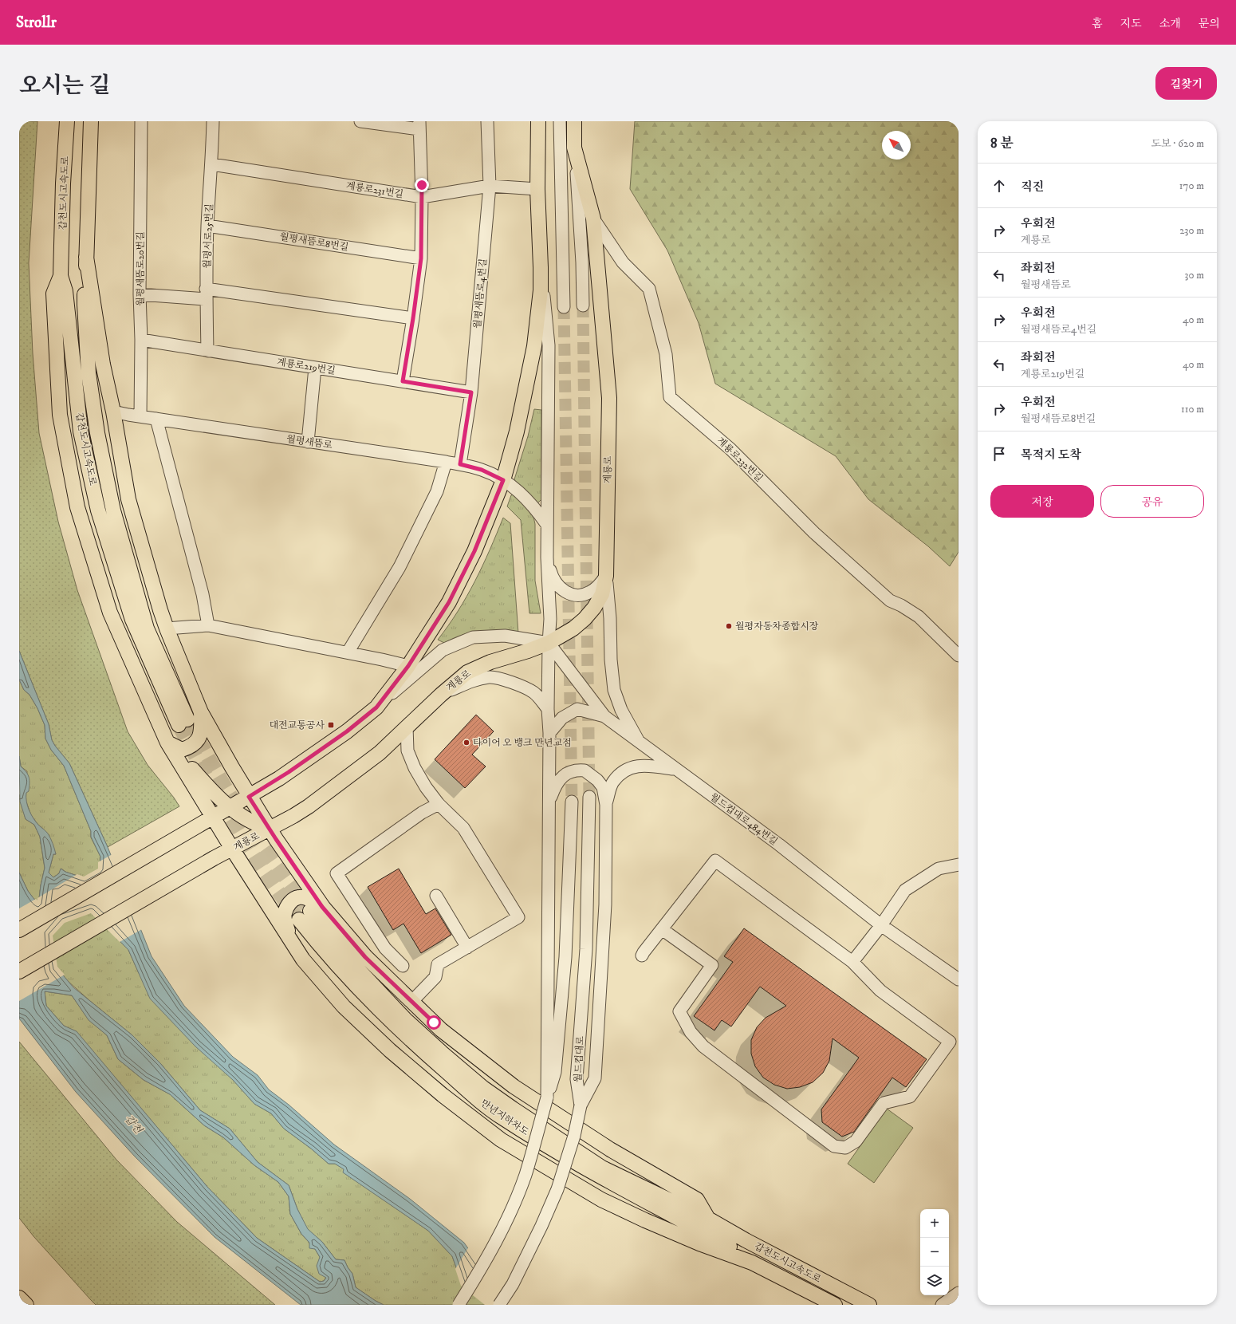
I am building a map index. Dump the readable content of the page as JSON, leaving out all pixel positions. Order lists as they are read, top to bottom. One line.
{"streets":{"main road":["갑천도시고속도로","계룡로","만년지하차도"],"street":["계룡로231번길","월평서로25번길","월평새뜸로8번길","월평새뜸로20번길","월평새뜸로4번길","계룡로219번길","월평새뜸로","계룡로232번길","월드컵대로484번길","월드컵대로"]},"crossings":[["계룡로231번길","월평서로25번길"],["계룡로231번길","월평새뜸로4번길"],["갑천도시고속도로","만년지하차도"],["월평서로25번길","월평새뜸로8번길"],["월평서로25번길","계룡로219번길"],["월평새뜸로20번길","계룡로219번길"],["월평새뜸로20번길","월평새뜸로"],["월평새뜸로4번길","계룡로219번길"],["월평새뜸로4번길","월평새뜸로"],["계룡로232번길","계룡로"]],"water":["갑천"],"places":{"other":["월평자동차종합시장","타이어 오 뱅크 만년교점"],"transit":["대전교통공사"]},"north":"top left","page":{"header":"Strollr","nav":["홈","지도","소개","문의"],"title":"오시는 길","buttons":["길찾기",["저장","공유"]],"heading":["8 분","도보 · 620 m"],"list":[["직진","170 m"],["우회전","계룡로","230 m"],["좌회전","월평새뜸로","30 m"],["우회전","월평새뜸로4번길","40 m"],["좌회전","계룡로219번길","40 m"],["우회전","월평새뜸로8번길","110 m"],"목적지 도착"],"map_buttons":["+","−"]}}
